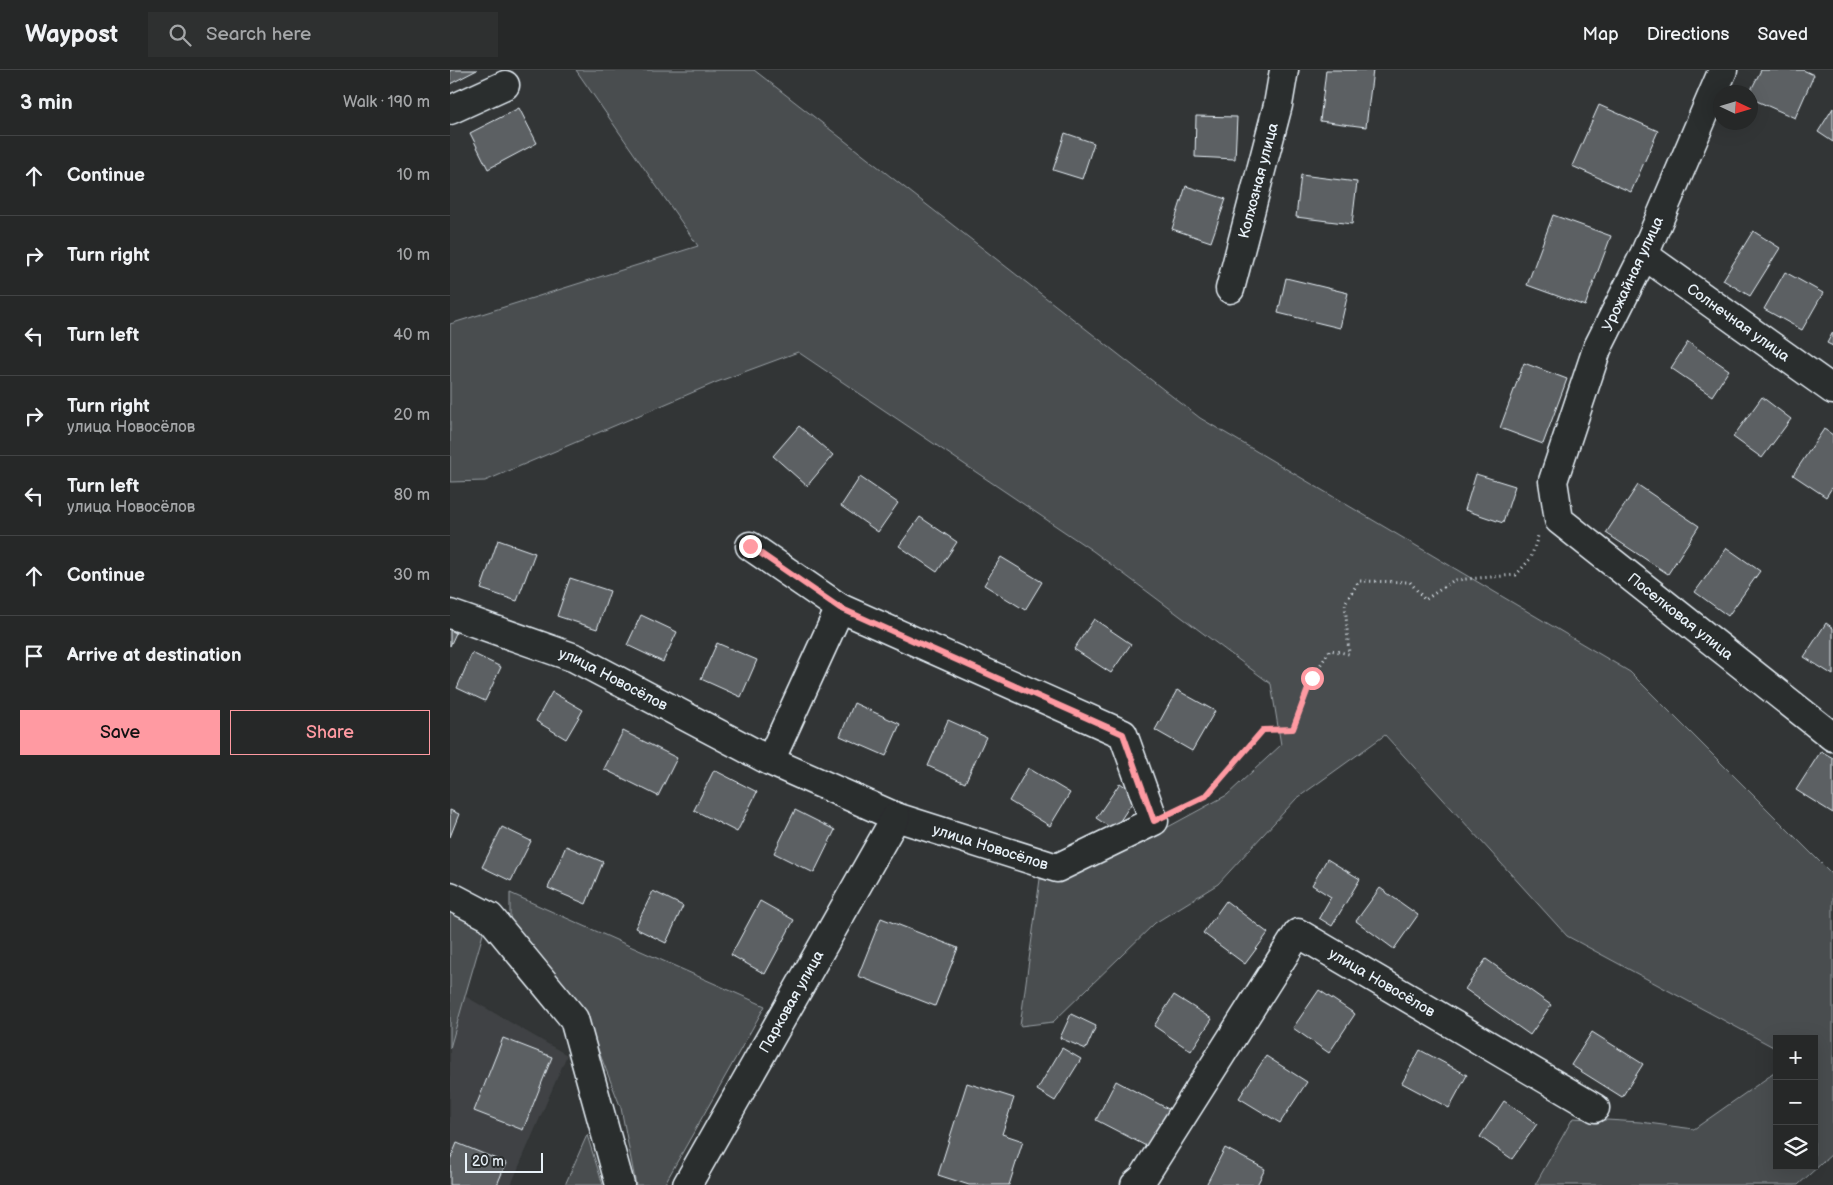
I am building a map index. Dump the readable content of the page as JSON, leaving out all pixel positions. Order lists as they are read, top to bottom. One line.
{"streets":{"street":["Колхозная улица","Урожайная улица","Солнечная улица","Поселковая улица","улица Новосёлов","Парковая улица"]},"crossings":[["Урожайная улица","Солнечная улица"],["Урожайная улица","Поселковая улица"],["улица Новосёлов","Парковая улица"]],"scale_bar":"20 m","north":"right","page":{"header":"Waypost","search":"Search here","nav":["Map","Directions","Saved"],"heading":["3 min","Walk · 190 m"],"list":[["Continue","10 m"],["Turn right","10 m"],["Turn left","40 m"],["Turn right","улица Новосёлов","20 m"],["Turn left","улица Новосёлов","80 m"],["Continue","30 m"],"Arrive at destination"],"buttons":["Save","Share"],"map_buttons":["+","−"],"scale":"20 m"}}
